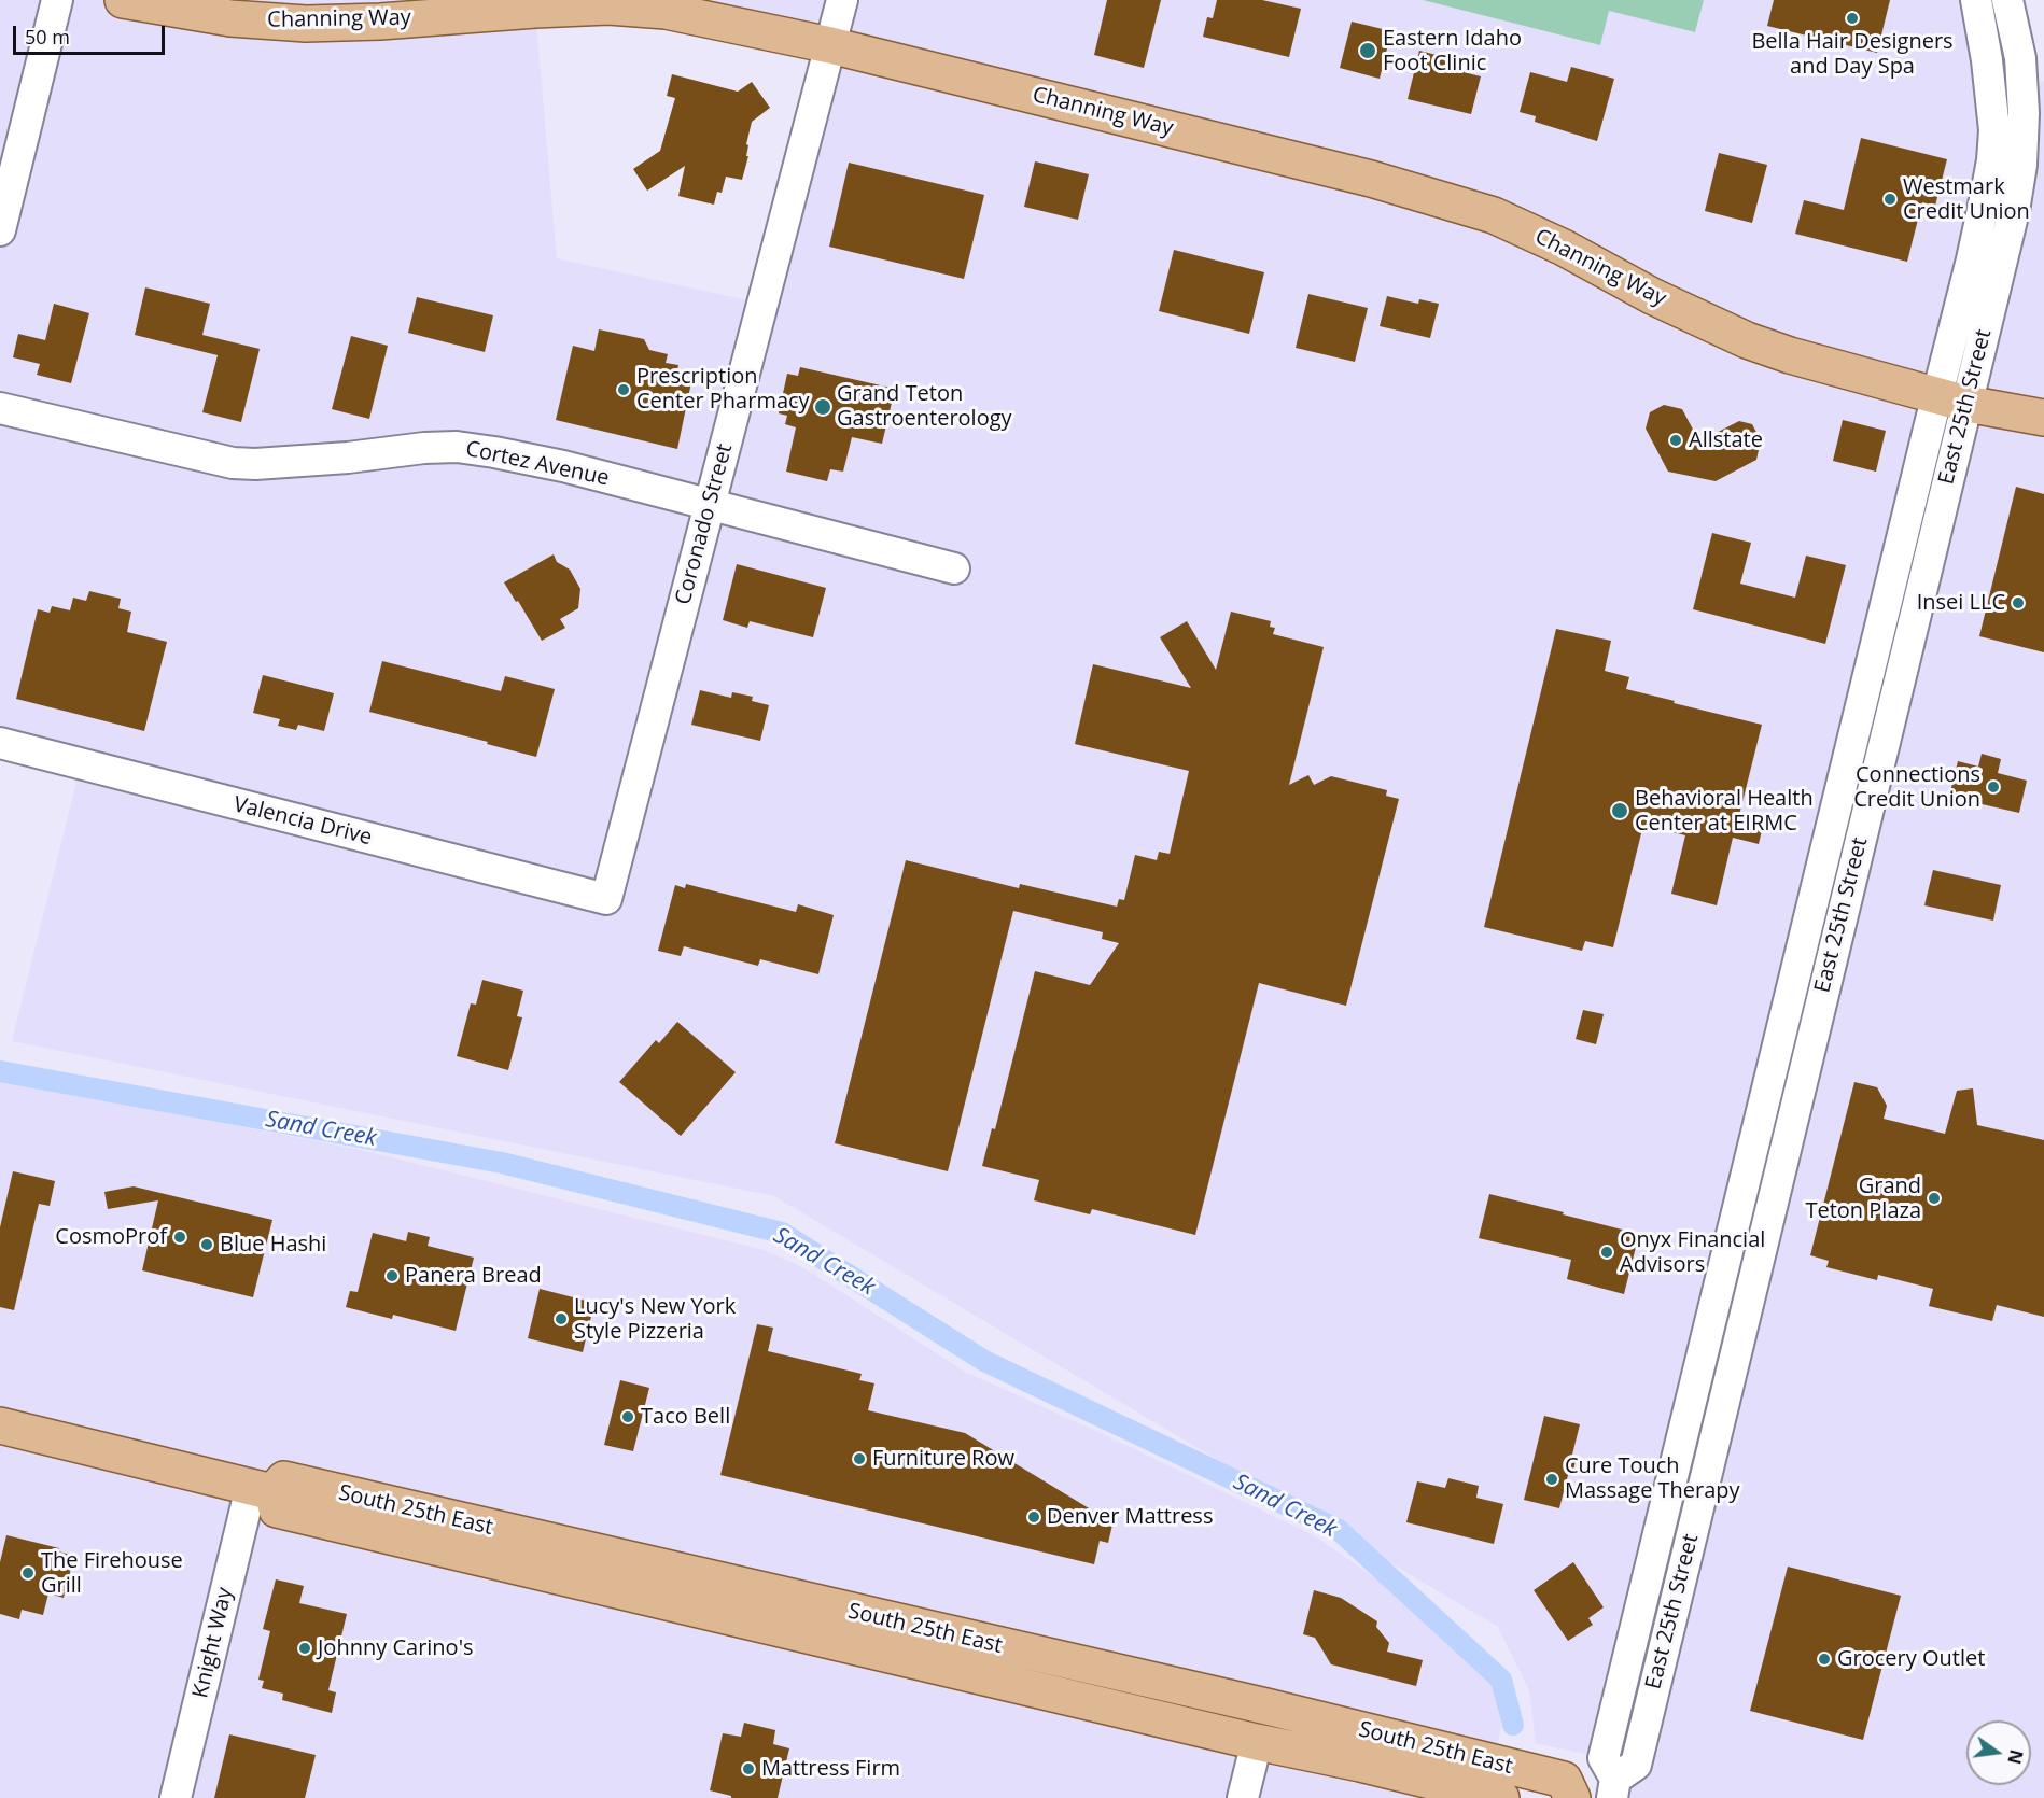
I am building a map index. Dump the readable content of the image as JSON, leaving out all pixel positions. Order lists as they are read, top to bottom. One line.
{"streets":{"main road":["Channing Way","South 25th East"],"street":["East 25th Street","Cortez Avenue","Coronado Street","Valencia Drive","Knight Way"]},"crossings":[["Channing Way","East 25th Street"],["Channing Way","Coronado Street"],["Cortez Avenue","Coronado Street"],["Coronado Street","Valencia Drive"],["South 25th East","Knight Way"]],"water":["Sand Creek"],"places":["Bella Hair Designers and Day Spa","Eastern Idaho Foot Clinic","Westmark Credit Union","Prescription Center Pharmacy","Grand Teton Gastroenterology","Allstate","Insei LLC","Connections Credit Union","Behavioral Health Center at EIRMC","Grand Teton Plaza","CosmoProf","Blue Hashi","Onyx Financial Advisors","Panera Bread","Lucy's New York Style Pizzeria","Taco Bell","Furniture Row","Cure Touch Massage Therapy","Denver Mattress","The Firehouse Grill","Johnny Carino's","Grocery Outlet","Mattress Firm"],"scale_bar":"50 m","north":"right"}
